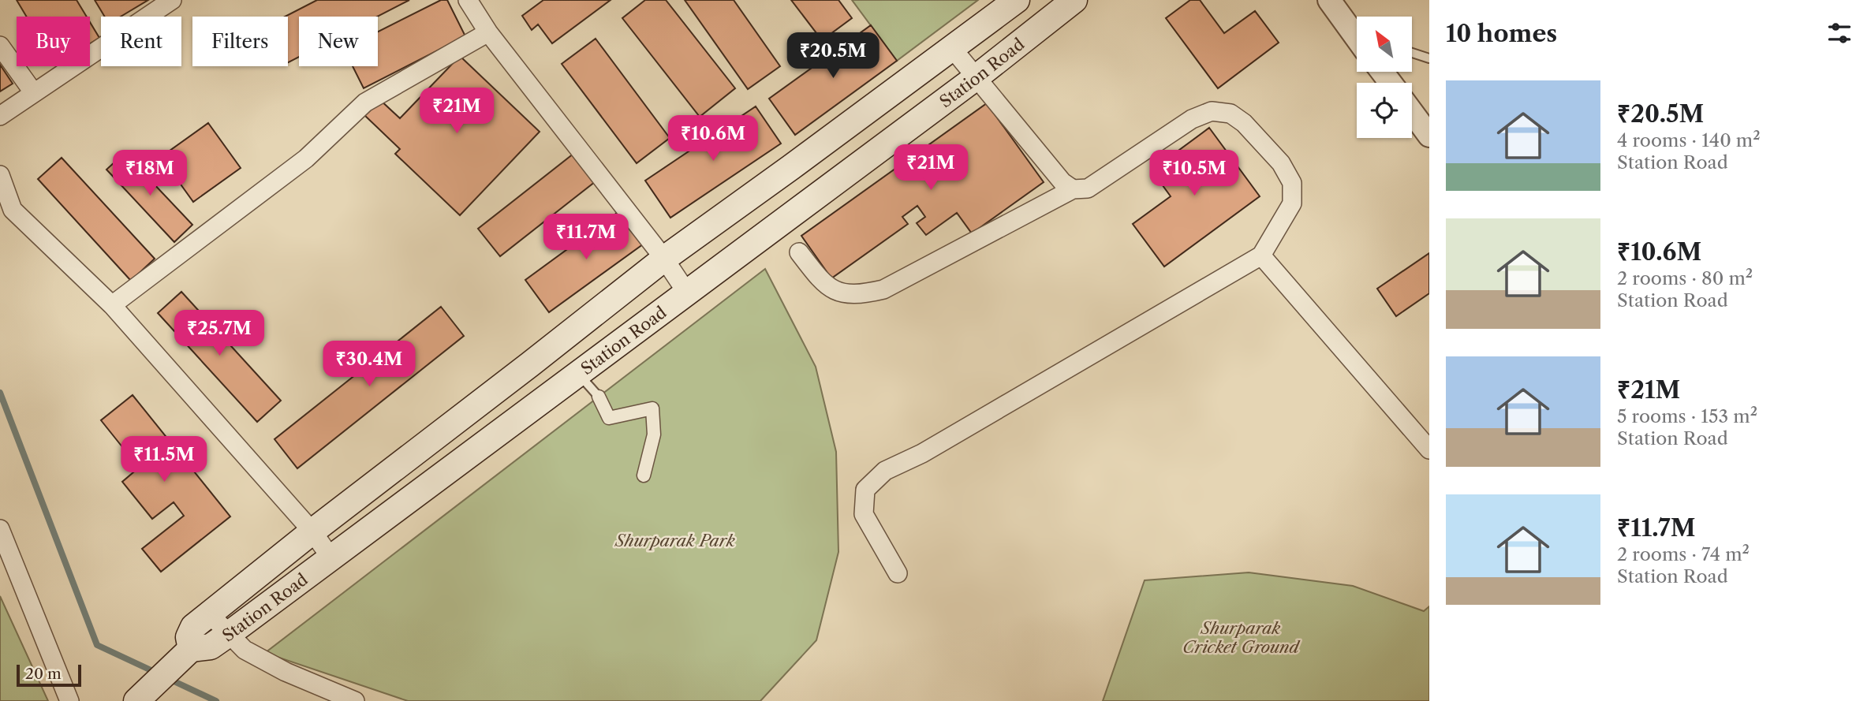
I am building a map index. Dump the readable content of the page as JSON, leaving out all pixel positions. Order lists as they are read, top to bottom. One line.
{"streets":{"main road":["Station Road"]},"parks":["Shurparak Park","Shurparak Cricket Ground"],"scale_bar":"20 m","north":"top left","page":{"heading":"10 homes","chip":["Buy","Rent","Filters","New"],"price":["₹20.5M","₹21M","₹10.6M","₹21M","₹18M","₹10.5M","₹11.7M","₹25.7M","₹30.4M","₹11.5M"],"list":[{"name":"₹20.5M","note":"4 rooms · 140 m² · Station Road"},{"name":"₹10.6M","note":"2 rooms · 80 m² · Station Road"},{"name":"₹21M","note":"5 rooms · 153 m² · Station Road"},{"name":"₹11.7M","note":"2 rooms · 74 m² · Station Road"}],"scale":"20 m"}}
